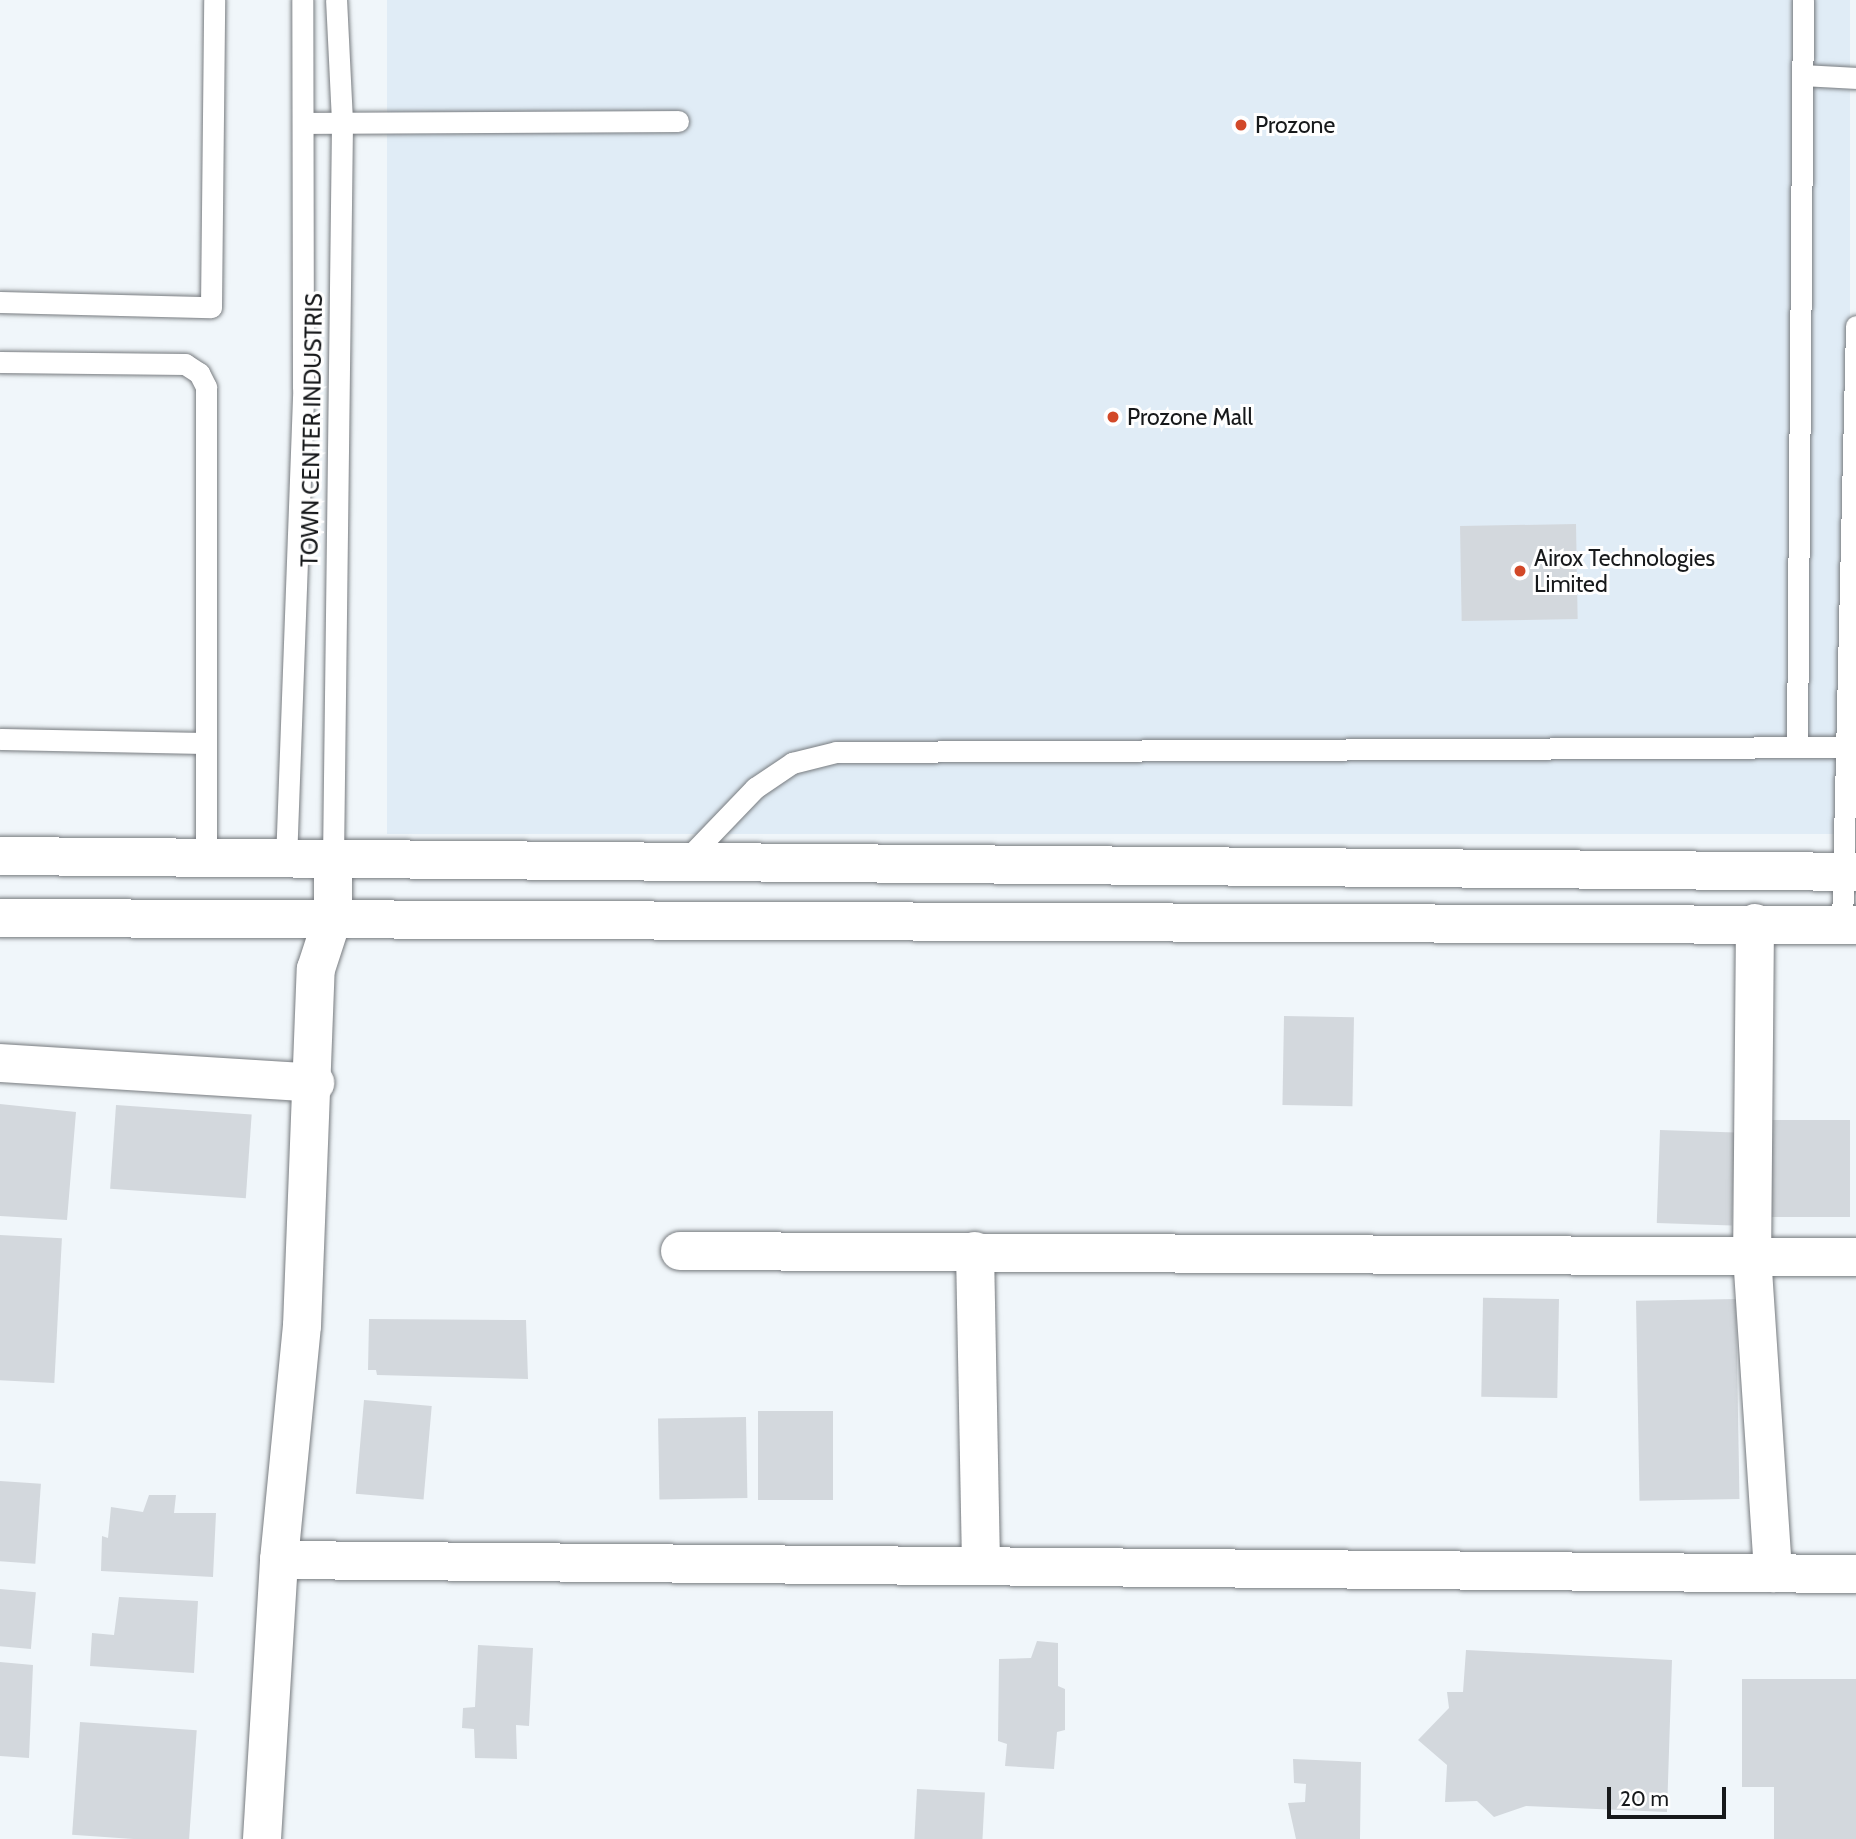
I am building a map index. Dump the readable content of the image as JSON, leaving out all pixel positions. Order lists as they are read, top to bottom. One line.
{"streets":{"lane":["TOWN CENTER INDUSTRIS"]},"places":["Prozone","Prozone Mall","Airox Technologies Limited"],"scale_bar":"20 m"}
